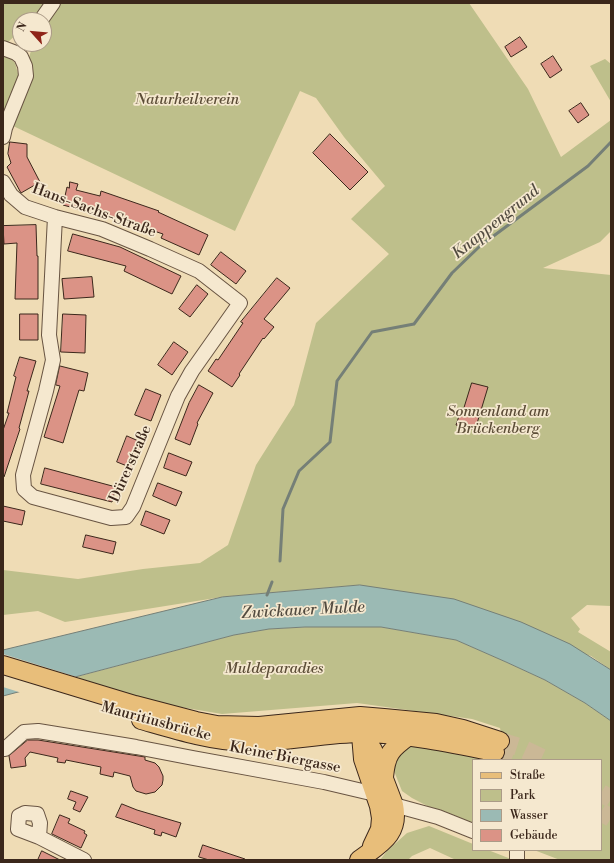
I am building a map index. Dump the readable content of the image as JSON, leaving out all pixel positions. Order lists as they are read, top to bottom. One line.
{"streets":{"main road":["Mauritiusbrücke"],"street":["Hans-Sachs-Straße","Dürerstraße","Kleine Biergasse"]},"crossings":[["Hans-Sachs-Straße","Dürerstraße"]],"water":["Knappengrund","Zwickauer Mulde"],"parks":["Naturheilverein","Sonnenland am Brückenberg","Muldeparadies"],"legend":["Straße","Park","Wasser","Gebäude"],"north":"top left"}
